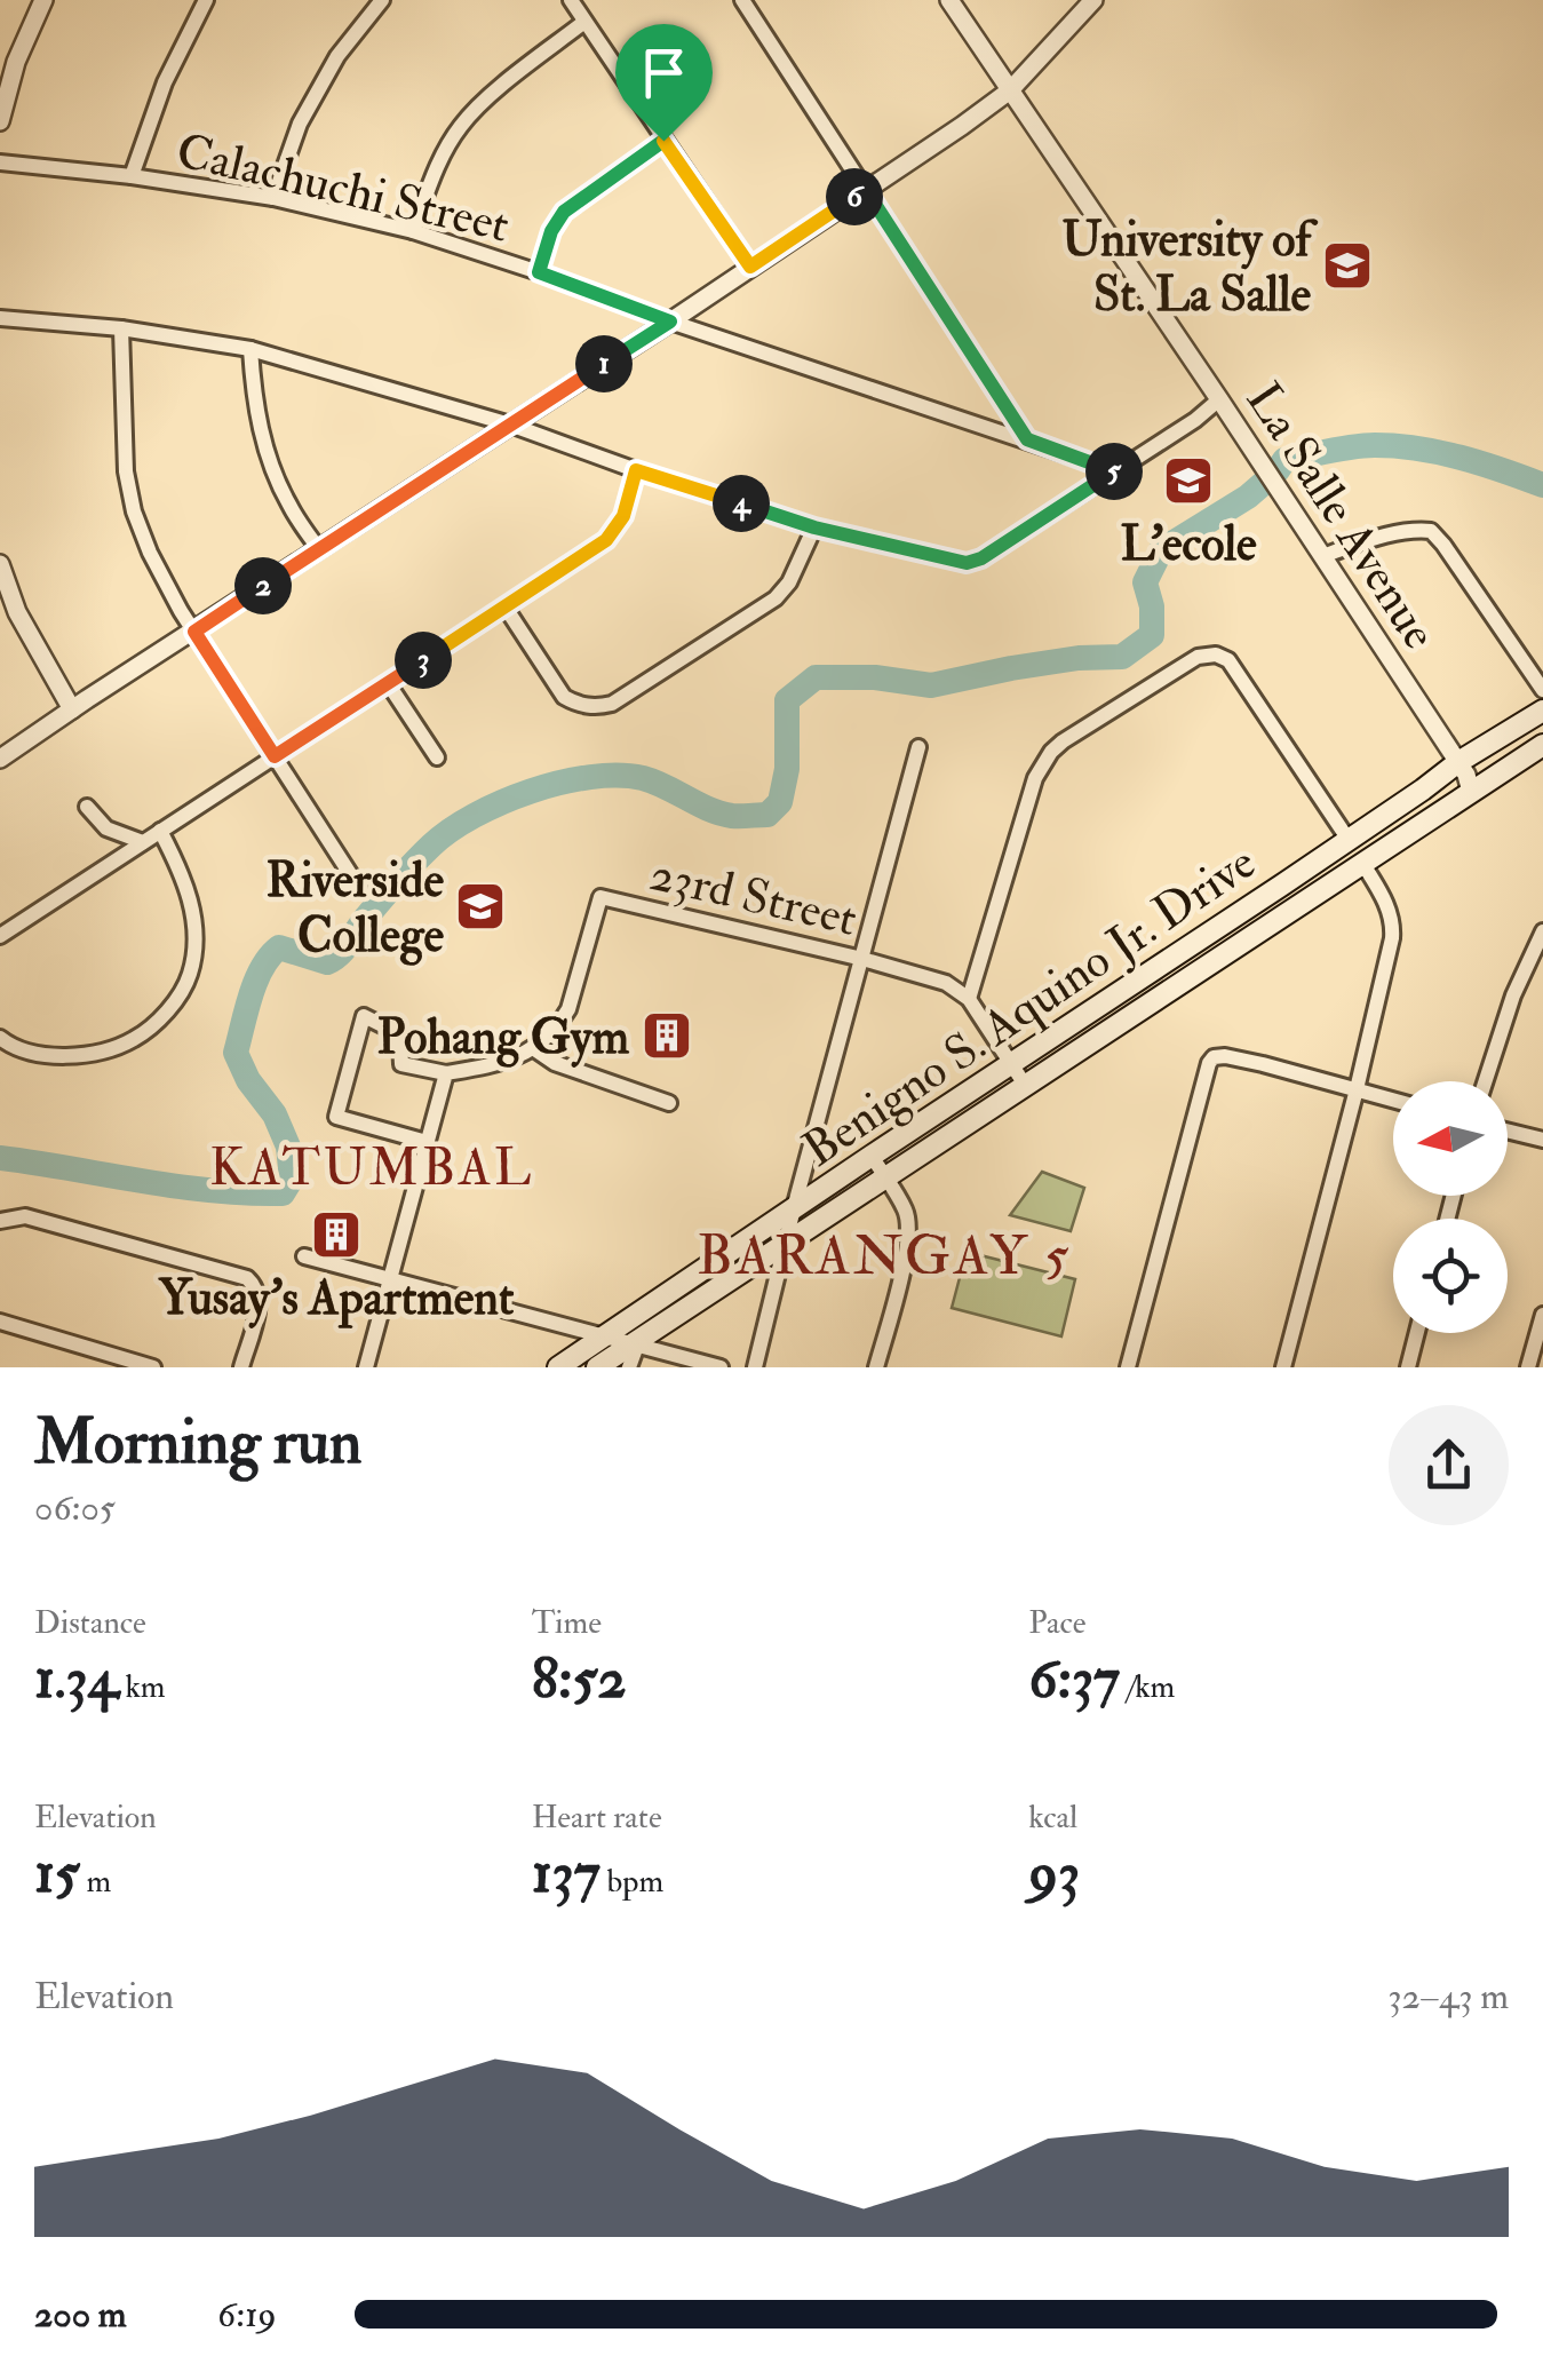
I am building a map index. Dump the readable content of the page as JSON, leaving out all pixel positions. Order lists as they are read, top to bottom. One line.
{"streets":{"main road":["Benigno S. Aquino Jr. Drive"],"street":["Calachuchi Street","La Salle Avenue","23rd Street"]},"crossings":[["La Salle Avenue","Benigno S. Aquino Jr. Drive"]],"districts":["KATUMBAL","BARANGAY 5"],"places":{"school or university":["University of St. La Salle","L'ecole","Riverside College"],"building":["Pohang Gym","Yusay's Apartment"]},"north":"left","page":{"pins":["6","1","5","4","2","3"],"heading":["Morning run","06:05"],"stats":[["Distance","1.34 km"],["Time","8:52"],["Pace","6:37 /km"],["Elevation","15 m"],["Heart rate","137 bpm"],["kcal","93"]],"chart":["Elevation","32–43 m"],"list":[{"name":"200 m","note":"6:19"}]}}
